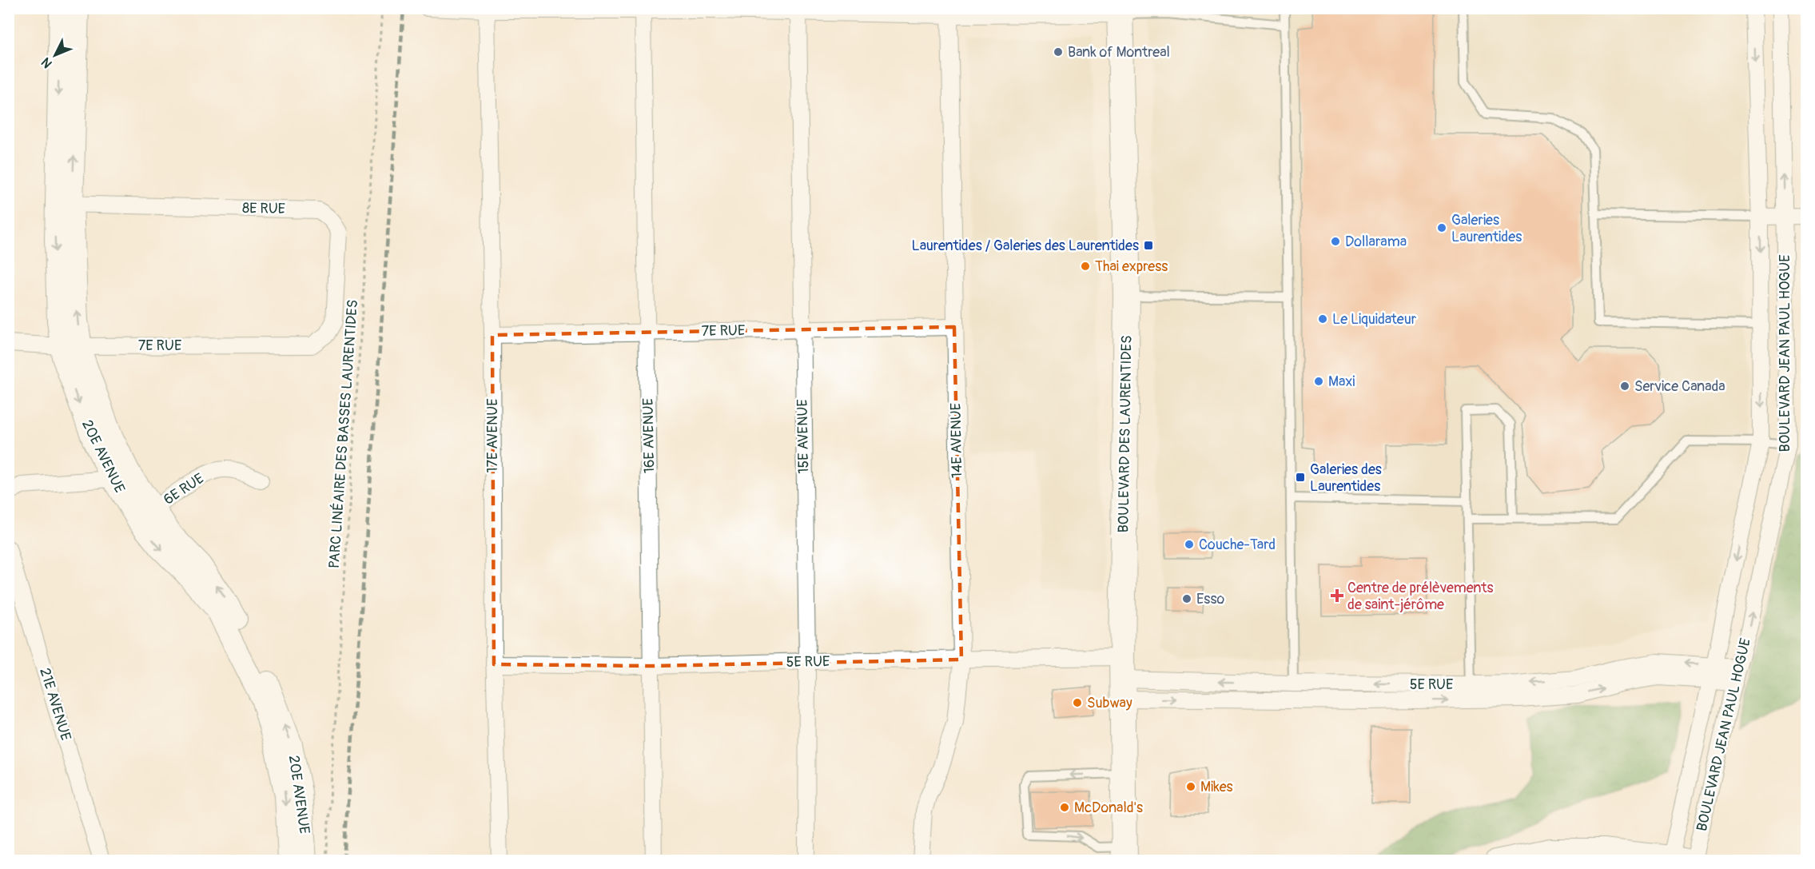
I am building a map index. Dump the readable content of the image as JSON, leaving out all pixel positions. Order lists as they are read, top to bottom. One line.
{"streets":{"main road":["BOULEVARD DES LAURENTIDES"],"street":["8E RUE","7E RUE","BOULEVARD JEAN PAUL HOGUE","17E AVENUE","16E AVENUE","15E AVENUE","14E AVENUE","20E AVENUE","6E RUE","5E RUE","21E AVENUE"],"path":["PARC LINÉAIRE DES BASSES LAURENTIDES"]},"crossings":[["8E RUE","7E RUE"],["8E RUE","20E AVENUE"],["7E RUE","17E AVENUE"],["7E RUE","16E AVENUE"],["7E RUE","15E AVENUE"],["7E RUE","14E AVENUE"],["7E RUE","20E AVENUE"],["BOULEVARD JEAN PAUL HOGUE","5E RUE"],["BOULEVARD DES LAURENTIDES","5E RUE"],["17E AVENUE","5E RUE"],["16E AVENUE","5E RUE"],["15E AVENUE","5E RUE"],["14E AVENUE","5E RUE"],["20E AVENUE","6E RUE"]],"places":{"other":["Bank of Montreal","Galeries Laurentides","Dollarama","Thai express","Le Liquidateur","Maxi","Service Canada","Couche-Tard","Esso","Subway","Mikes","McDonald's"],"transit":["Laurentides / Galeries des Laurentides","Galeries des Laurentides"],"health":["Centre de prélèvements de saint-jérôme"]},"north":"bottom left"}
